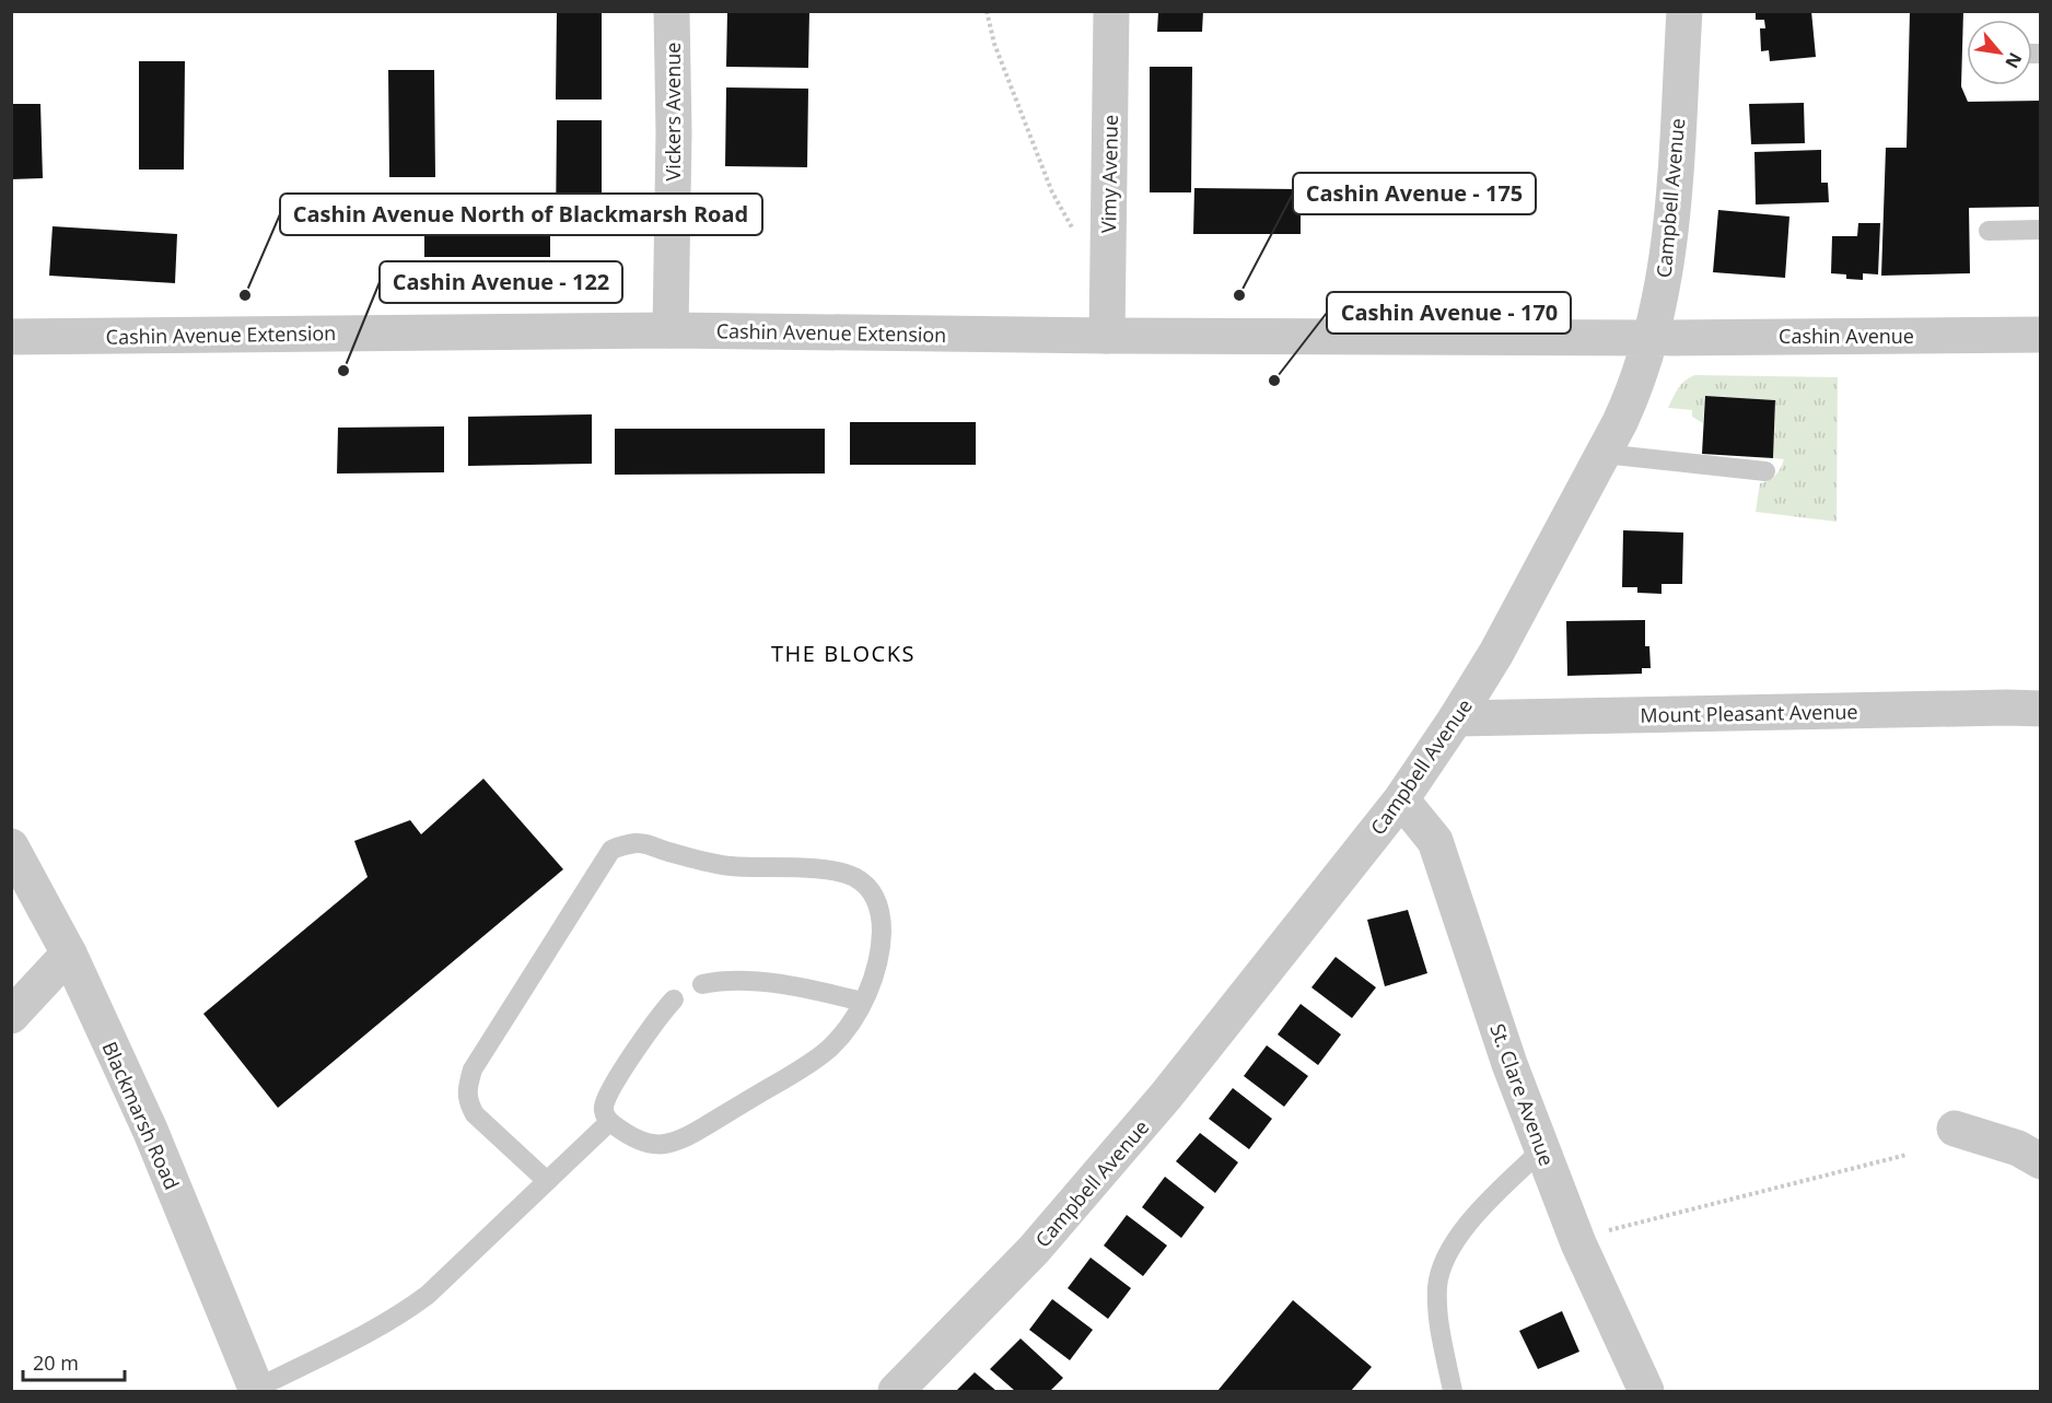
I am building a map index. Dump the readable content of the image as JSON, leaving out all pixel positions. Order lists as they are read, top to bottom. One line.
{"streets":{"street":["Vickers Avenue","Vimy Avenue","Campbell Avenue","Cashin Avenue Extension","Cashin Avenue","Mount Pleasant Avenue","St. Clare Avenue","Blackmarsh Road"]},"crossings":[["Vickers Avenue","Cashin Avenue Extension"],["Vimy Avenue","Cashin Avenue Extension"],["Campbell Avenue","Cashin Avenue Extension"],["Campbell Avenue","Cashin Avenue"],["Campbell Avenue","Mount Pleasant Avenue"],["Campbell Avenue","St. Clare Avenue"],["Cashin Avenue Extension","Cashin Avenue"]],"districts":["THE BLOCKS"],"places":["Cashin Avenue North of Blackmarsh Road","Cashin Avenue - 175","Cashin Avenue - 122","Cashin Avenue - 170"],"scale_bar":"20 m","north":"bottom right"}
